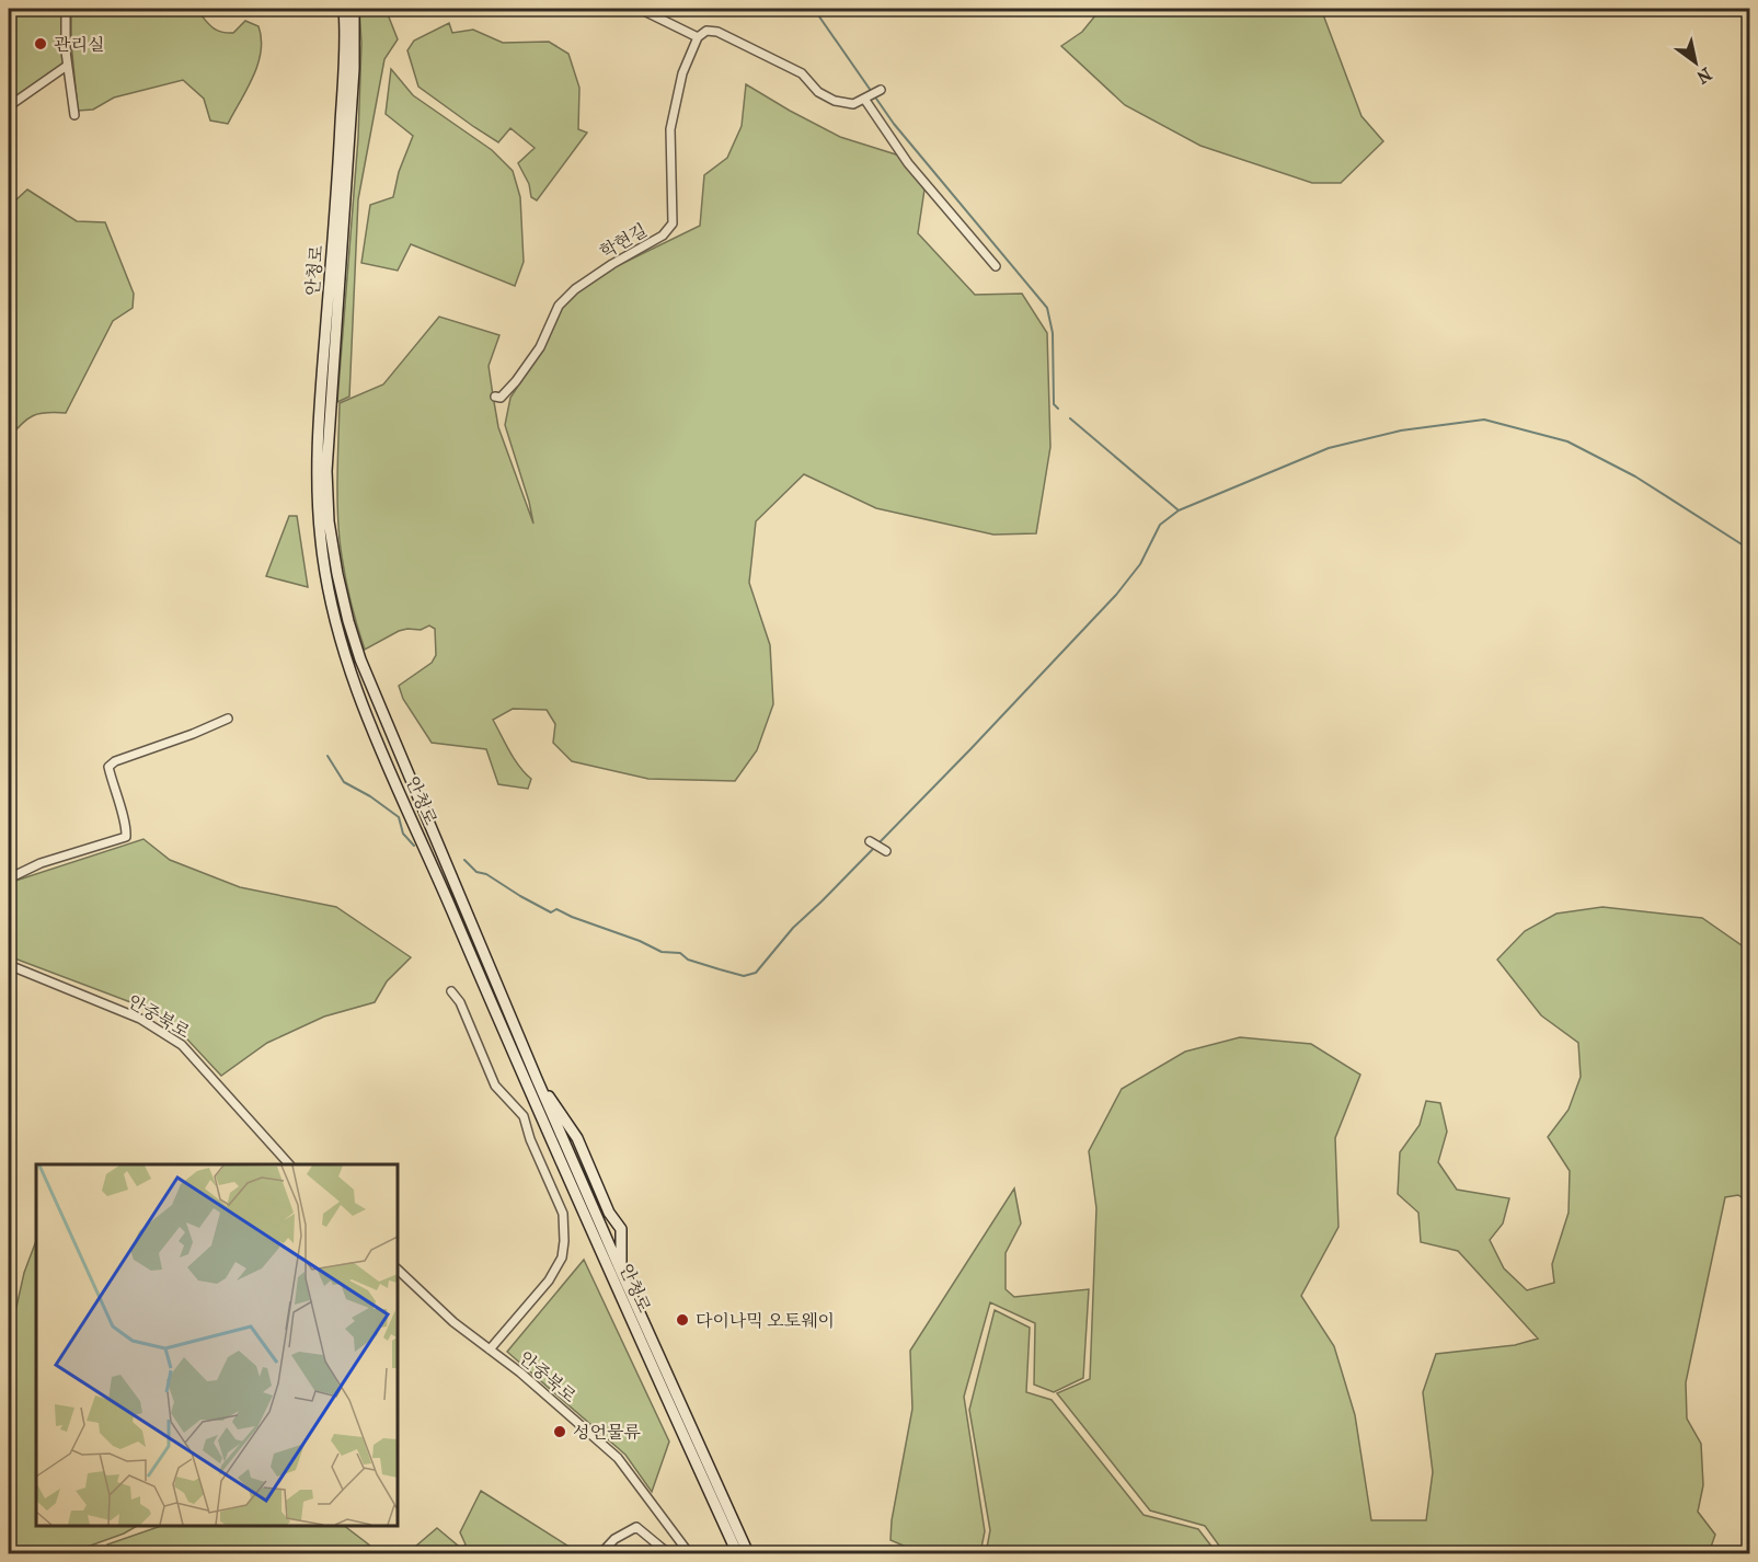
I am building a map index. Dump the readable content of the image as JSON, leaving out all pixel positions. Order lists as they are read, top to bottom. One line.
{"streets":{"street":["학현길","안청로","안중북로"]},"places":["관리실","다이나믹 오토웨이","성언물류"],"north":"bottom right"}
